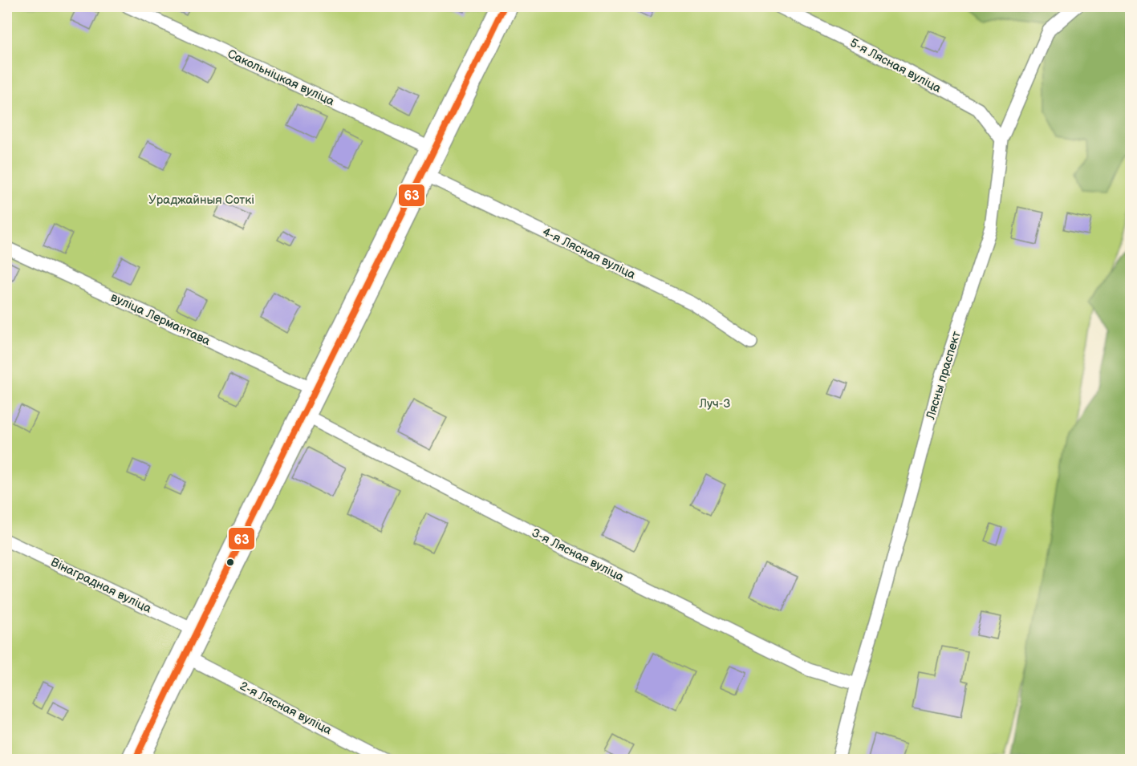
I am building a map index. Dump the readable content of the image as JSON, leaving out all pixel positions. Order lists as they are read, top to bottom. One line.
{"streets":{"lane":["5-я Лясная вуліца","Сакольніцкая вуліца","4-я Лясная вуліца","вуліца Лермантава","Лясны праспект","3-я Лясная вуліца","Вінаградная вуліца","2-я Лясная вуліца"]},"crossings":[["5-я Лясная вуліца","Лясны праспект"],["Лясны праспект","3-я Лясная вуліца"]],"parks":["Ураджайныя Соткі","Луч-3"],"lines":["transit line 63"]}
